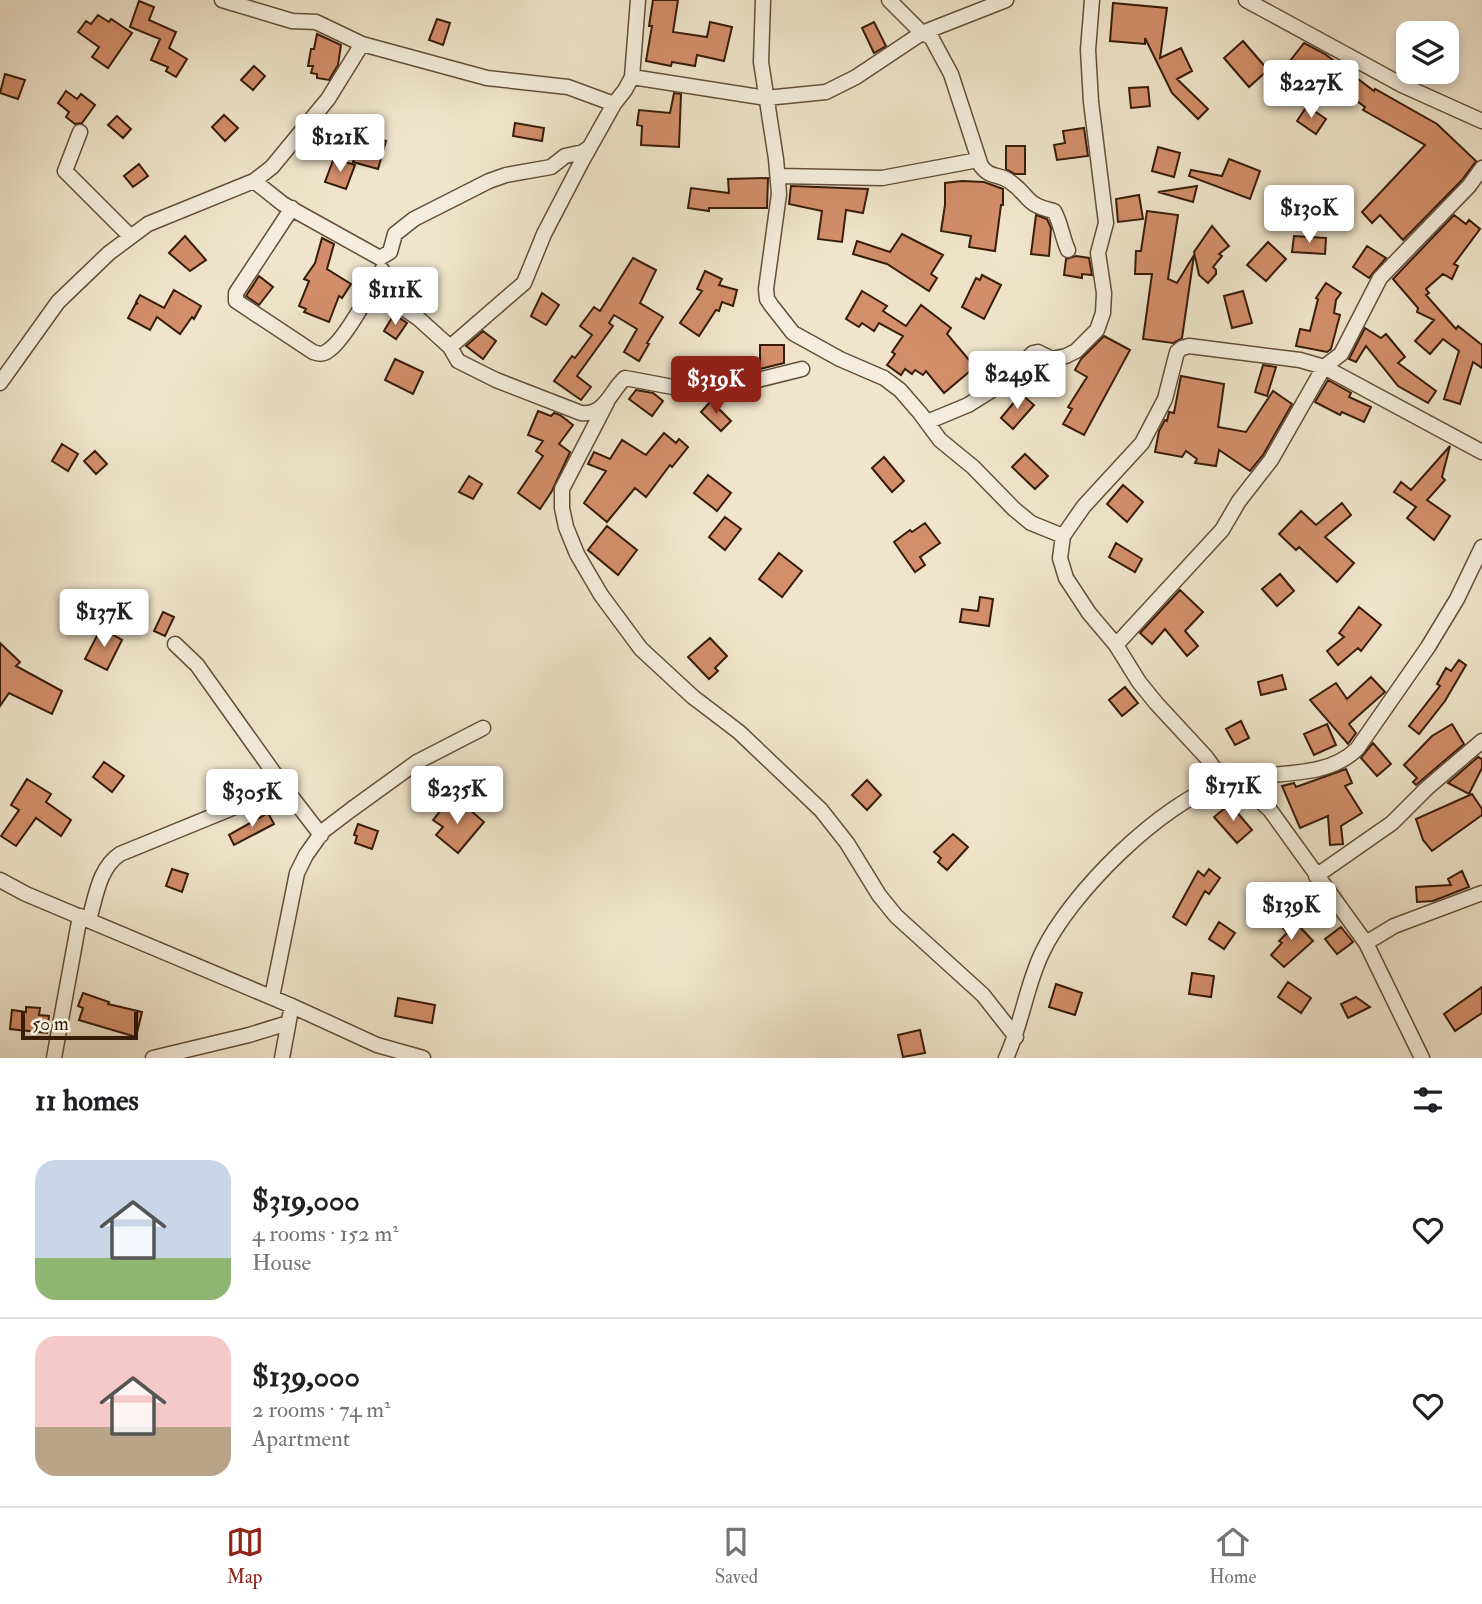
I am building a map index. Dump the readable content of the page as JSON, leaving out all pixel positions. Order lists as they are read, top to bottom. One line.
{"scale_bar":"50 m","page":{"price":["$227K","$121K","$130K","$111K","$249K","$319K","$137K","$171K","$235K","$305K","$139K"],"scale":"50 m","heading":"11 homes","list":[{"name":"$319,000","note":"4 rooms · 152 m² · House"},{"name":"$139,000","note":"2 rooms · 74 m² · Apartment"}],"tabs":["Map","Saved","Home"]}}
